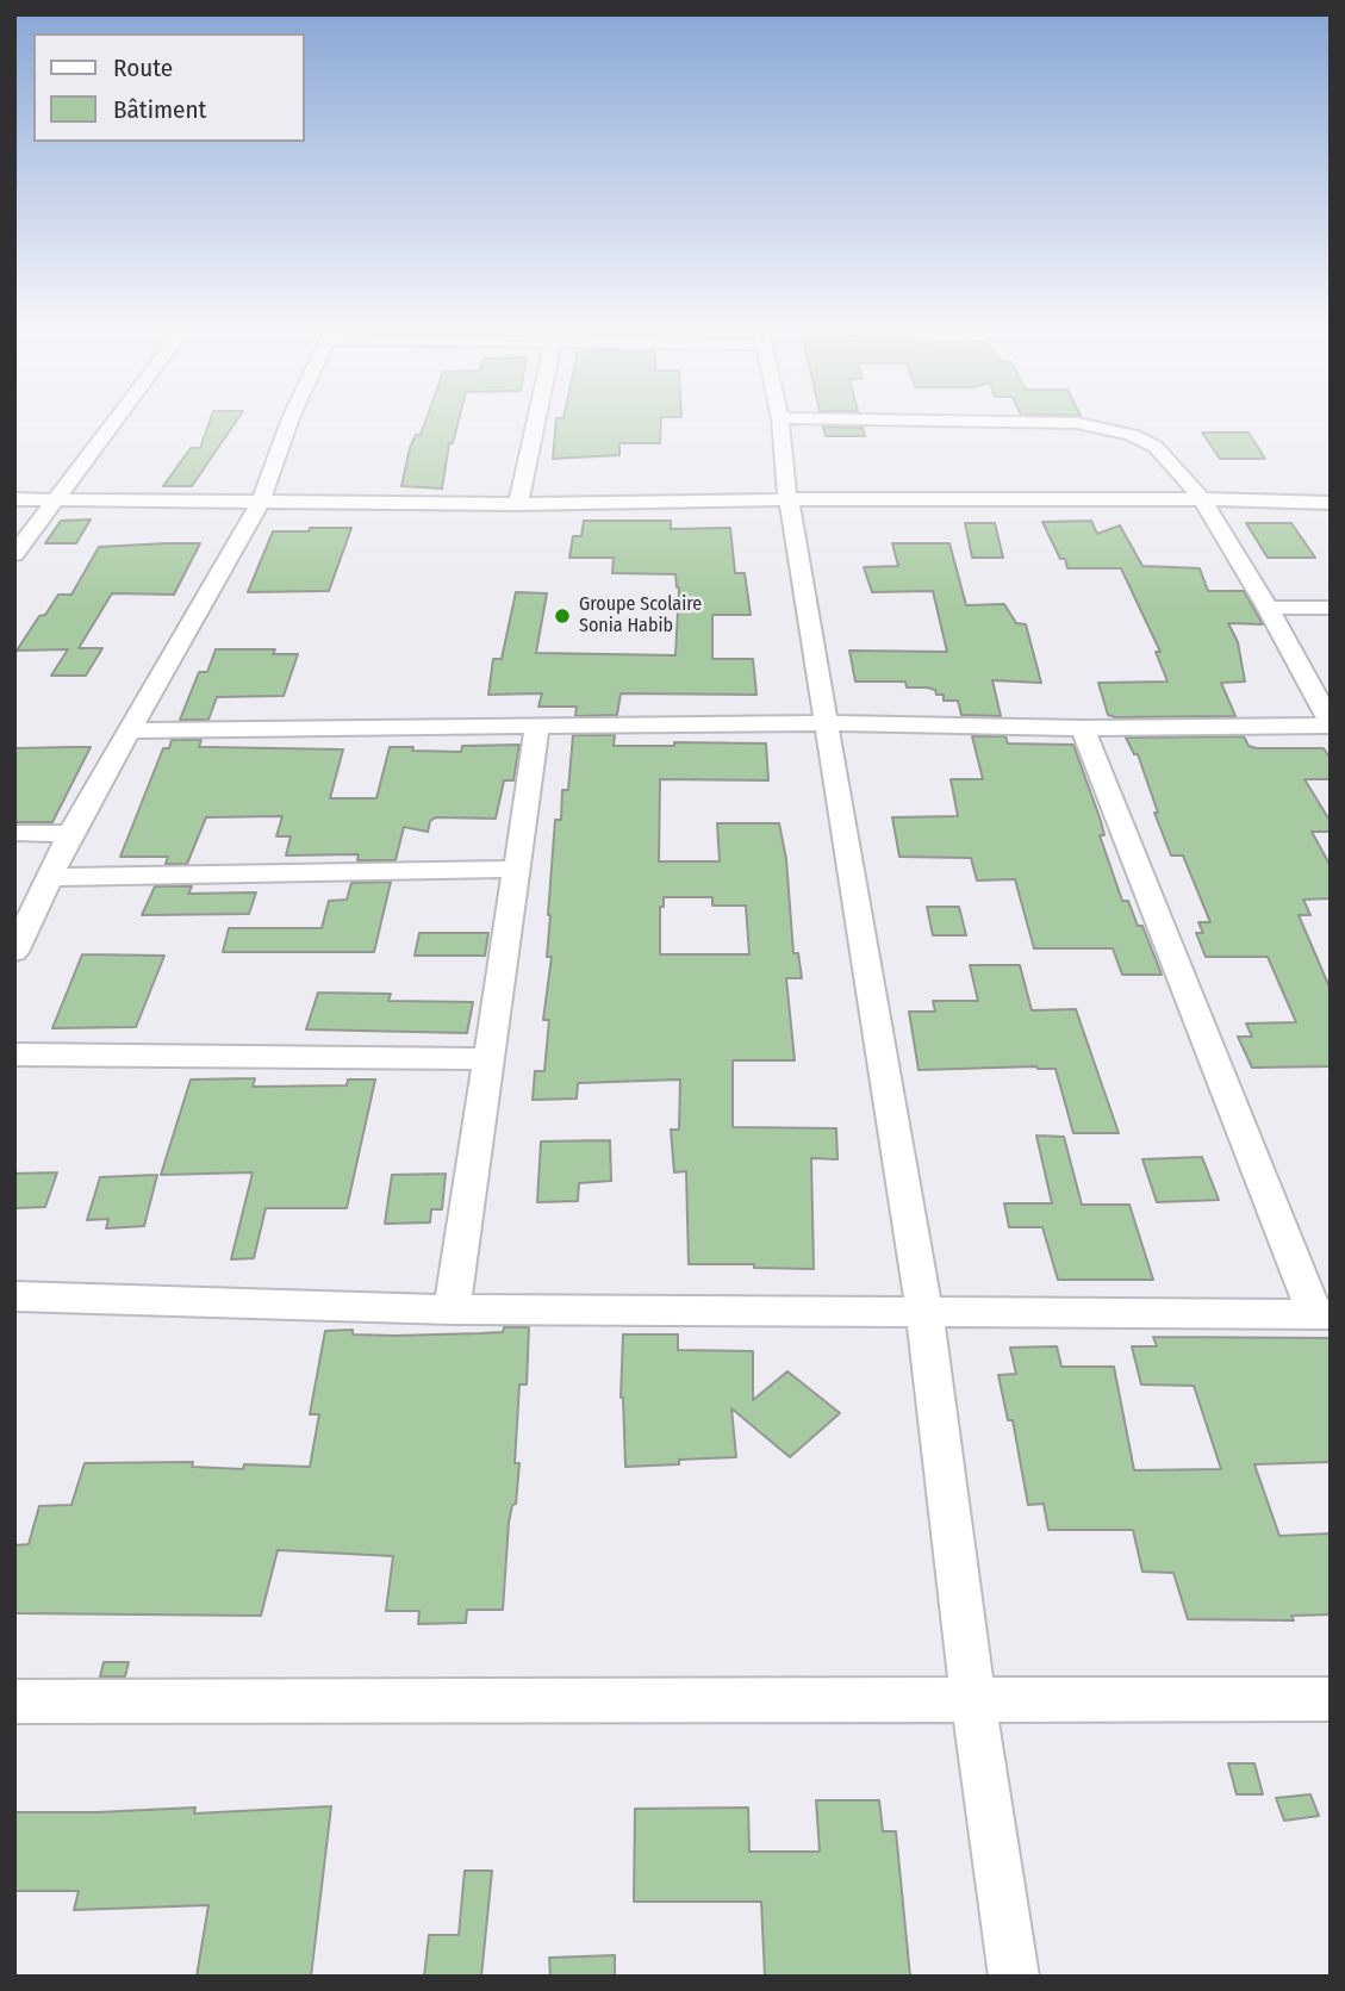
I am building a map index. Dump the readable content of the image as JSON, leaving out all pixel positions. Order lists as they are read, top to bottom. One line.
{"places":["Groupe Scolaire Sonia Habib"],"legend":["Route","Bâtiment"]}
